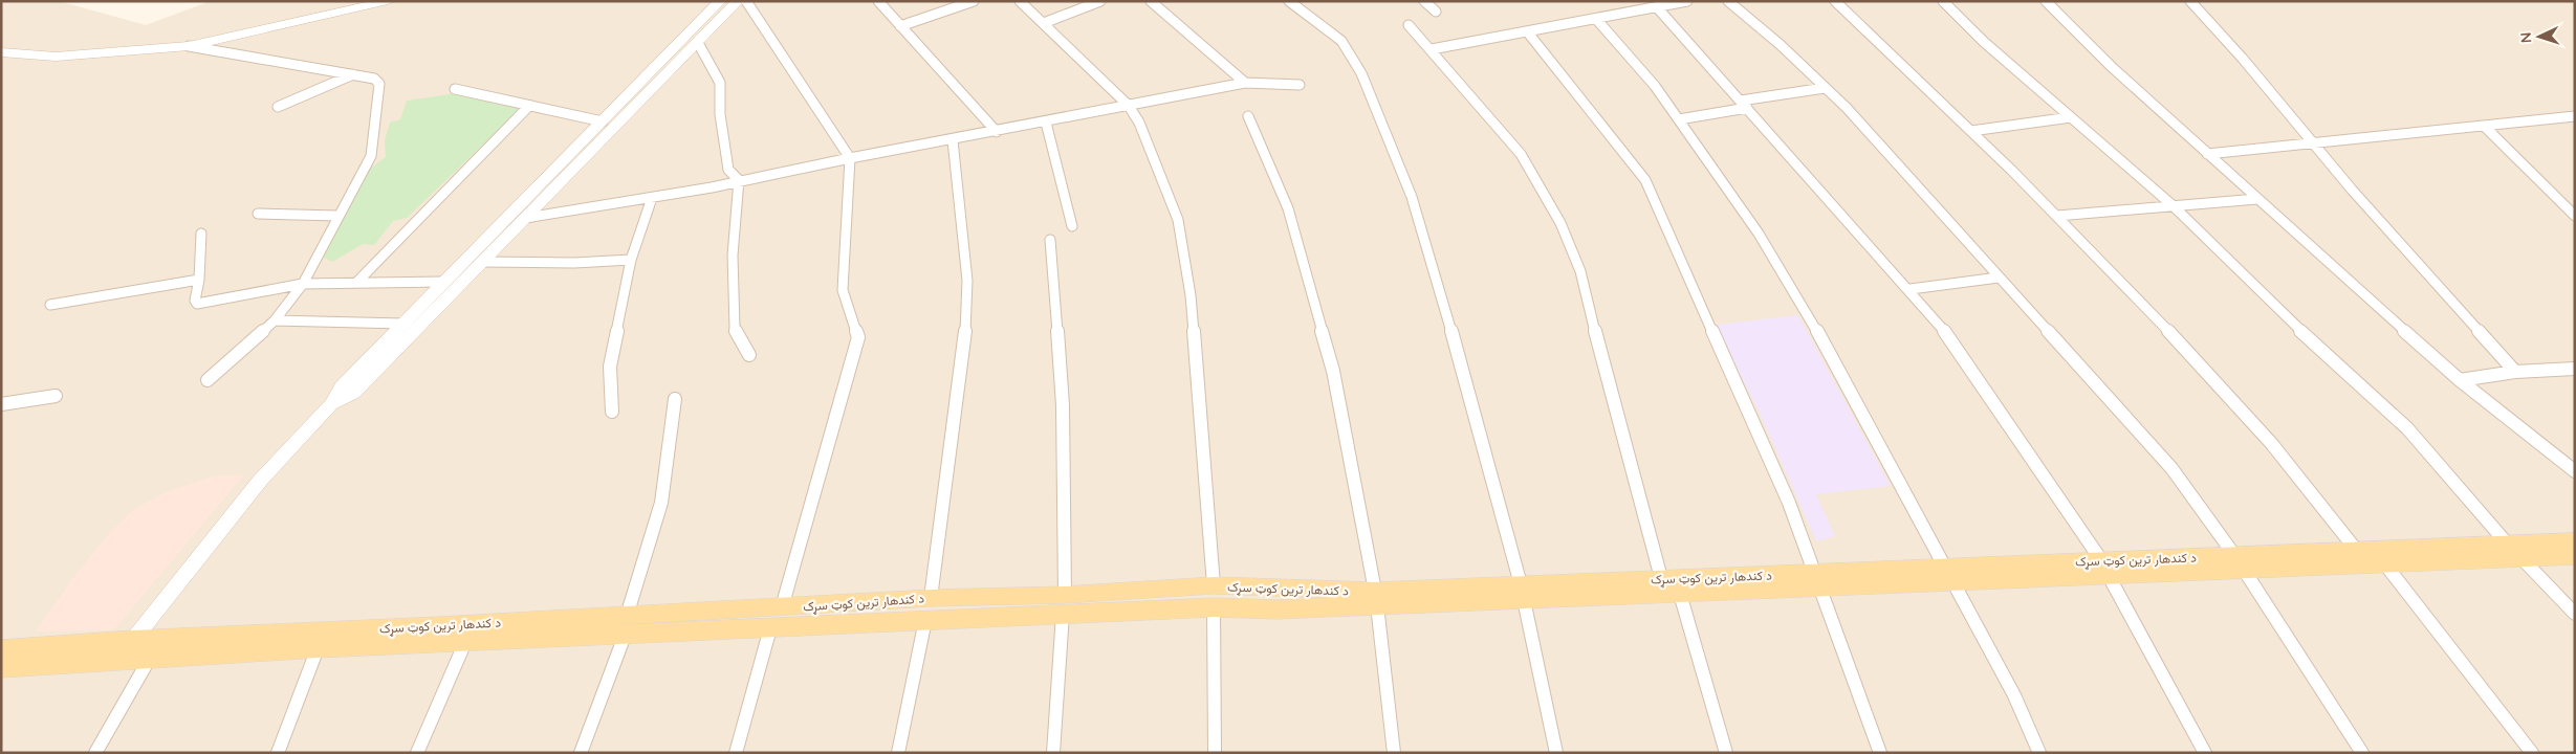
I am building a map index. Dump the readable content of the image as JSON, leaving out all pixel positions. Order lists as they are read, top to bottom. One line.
{"streets":{"main road":["د کندهار ترين کوټ سړک"]},"north":"left"}
